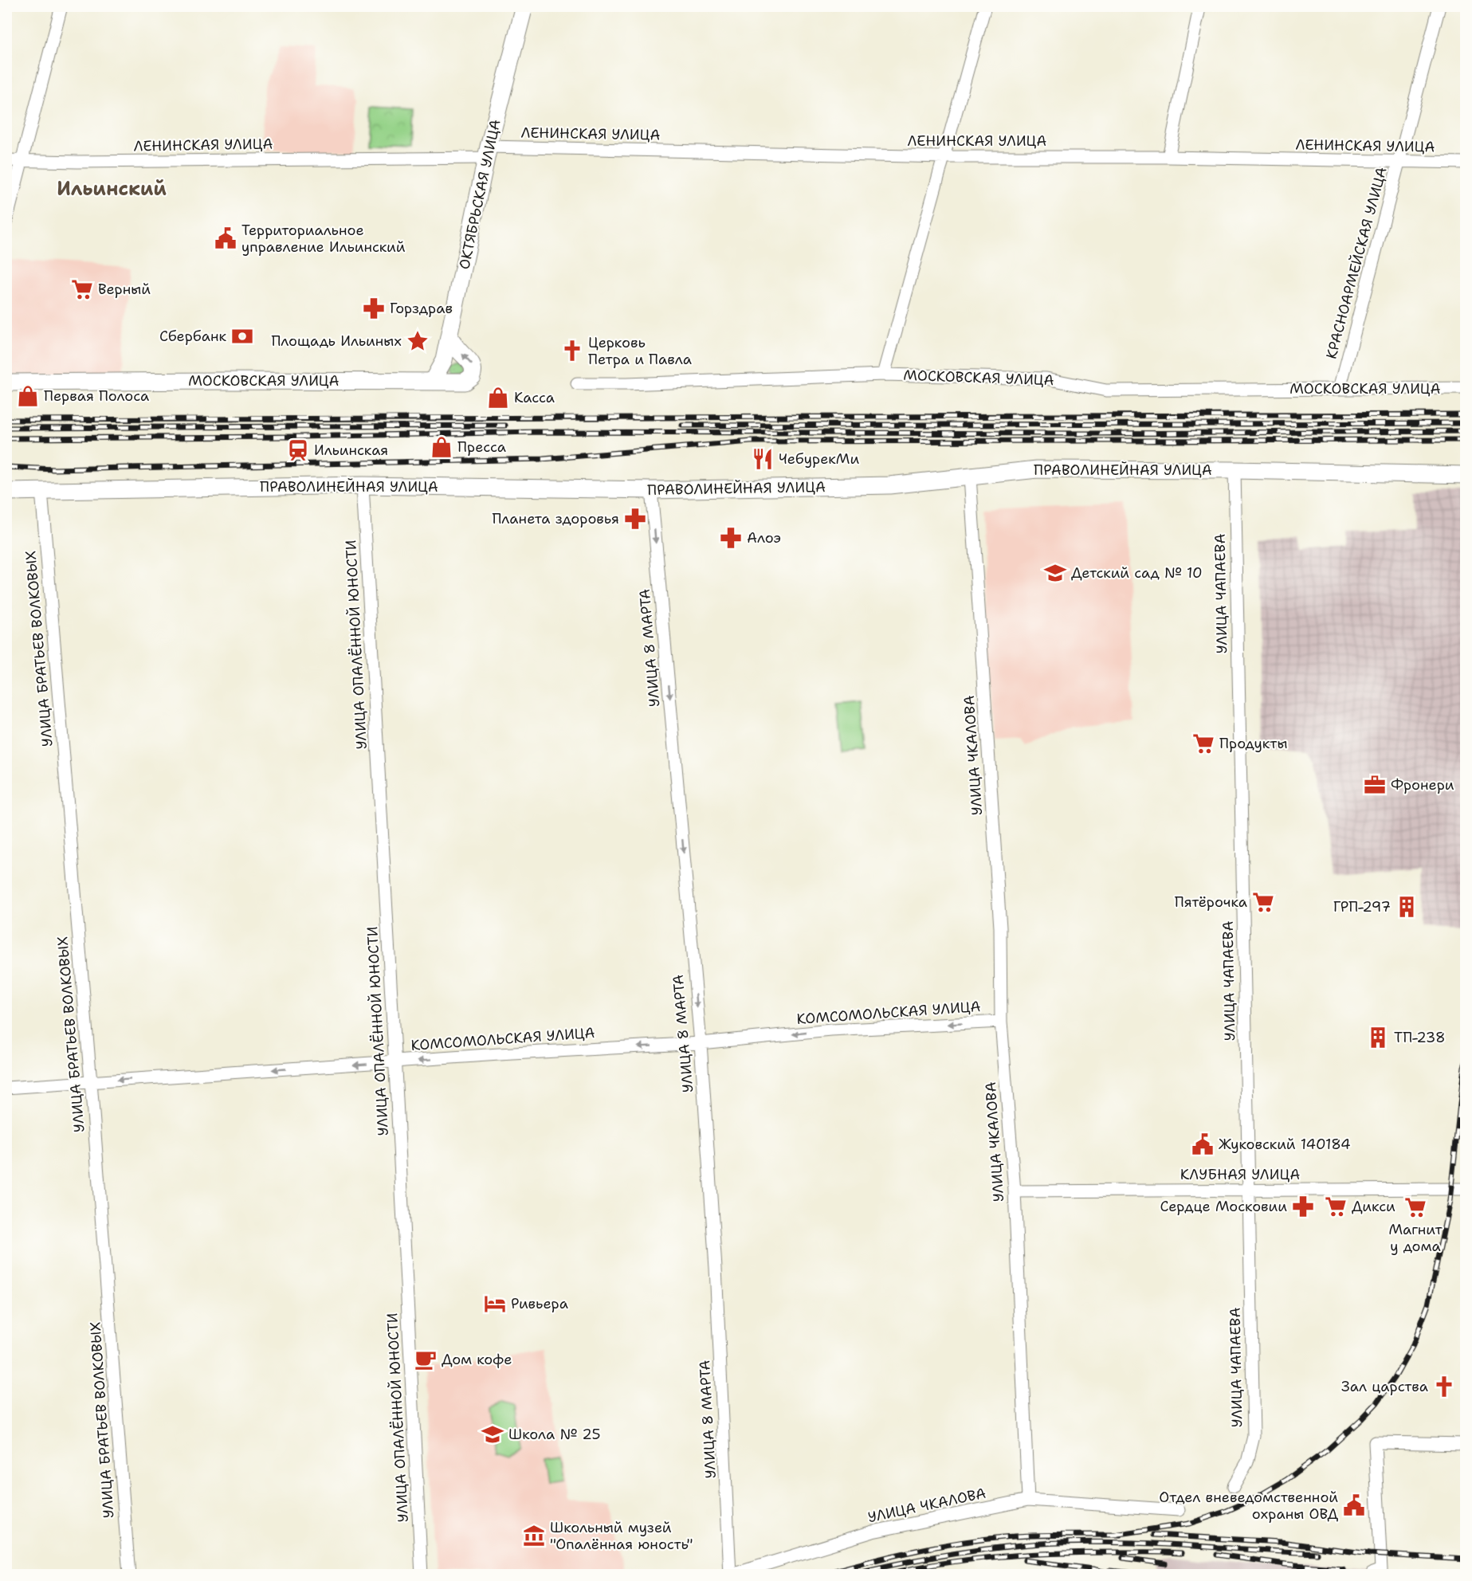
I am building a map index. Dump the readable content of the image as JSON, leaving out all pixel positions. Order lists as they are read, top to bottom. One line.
{"streets":{"main road":["ОКТЯБРЬСКАЯ УЛИЦА","МОСКОВСКАЯ УЛИЦА","ПРАВОЛИНЕЙНАЯ УЛИЦА"],"street":["ЛЕНИНСКАЯ УЛИЦА","КРАСНОАРМЕЙСКАЯ УЛИЦА","УЛИЦА ЧАПАЕВА","УЛИЦА ОПАЛЁННОЙ ЮНОСТИ","УЛИЦА 8 МАРТА","УЛИЦА БРАТЬЕВ ВОЛКОВЫХ","УЛИЦА ЧКАЛОВА","КОМСОМОЛЬСКАЯ УЛИЦА","КЛУБНАЯ УЛИЦА"]},"crossings":[["ЛЕНИНСКАЯ УЛИЦА","ОКТЯБРЬСКАЯ УЛИЦА"],["ЛЕНИНСКАЯ УЛИЦА","КРАСНОАРМЕЙСКАЯ УЛИЦА"],["ОКТЯБРЬСКАЯ УЛИЦА","МОСКОВСКАЯ УЛИЦА"],["КРАСНОАРМЕЙСКАЯ УЛИЦА","МОСКОВСКАЯ УЛИЦА"],["ПРАВОЛИНЕЙНАЯ УЛИЦА","УЛИЦА ЧАПАЕВА"],["ПРАВОЛИНЕЙНАЯ УЛИЦА","УЛИЦА ОПАЛЁННОЙ ЮНОСТИ"],["ПРАВОЛИНЕЙНАЯ УЛИЦА","УЛИЦА 8 МАРТА"],["ПРАВОЛИНЕЙНАЯ УЛИЦА","УЛИЦА БРАТЬЕВ ВОЛКОВЫХ"],["ПРАВОЛИНЕЙНАЯ УЛИЦА","УЛИЦА ЧКАЛОВА"],["УЛИЦА ЧАПАЕВА","КЛУБНАЯ УЛИЦА"],["УЛИЦА ОПАЛЁННОЙ ЮНОСТИ","КОМСОМОЛЬСКАЯ УЛИЦА"],["УЛИЦА 8 МАРТА","УЛИЦА ЧКАЛОВА"],["УЛИЦА 8 МАРТА","КОМСОМОЛЬСКАЯ УЛИЦА"],["УЛИЦА БРАТЬЕВ ВОЛКОВЫХ","КОМСОМОЛЬСКАЯ УЛИЦА"],["УЛИЦА ЧКАЛОВА","КОМСОМОЛЬСКАЯ УЛИЦА"],["УЛИЦА ЧКАЛОВА","КЛУБНАЯ УЛИЦА"]],"one_way":["УЛИЦА 8 МАРТА","КОМСОМОЛЬСКАЯ УЛИЦА"],"districts":["Ильинский"],"places":{"public building":["Территориальное управление Ильинский","Жуковский 140184","Отдел вневедомственной охраны ОВД"],"supermarket":["Верный","Продукты","Пятёрочка","Дикси","Магнит у дома"],"pharmacy":["Горздрав","Планета здоровья","Алоэ","Сердце Московии"],"bank":["Сбербанк"],"place":["Площадь Ильиных"],"church":["Церковь Петра и Павла","Зал царства"],"shop":["Первая Полоса","Касса","Пресса"],"station":["Ильинская"],"restaurant":["ЧебурекМи"],"school or university":["Детский сад № 10","Школа № 25"],"office":["Фронери"],"building":["ГРП-297","ТП-238"],"hotel":["Ривьера"],"cafe":["Дом кофе"],"museum":["Школьный музей \"Опалённая юность\""]}}
